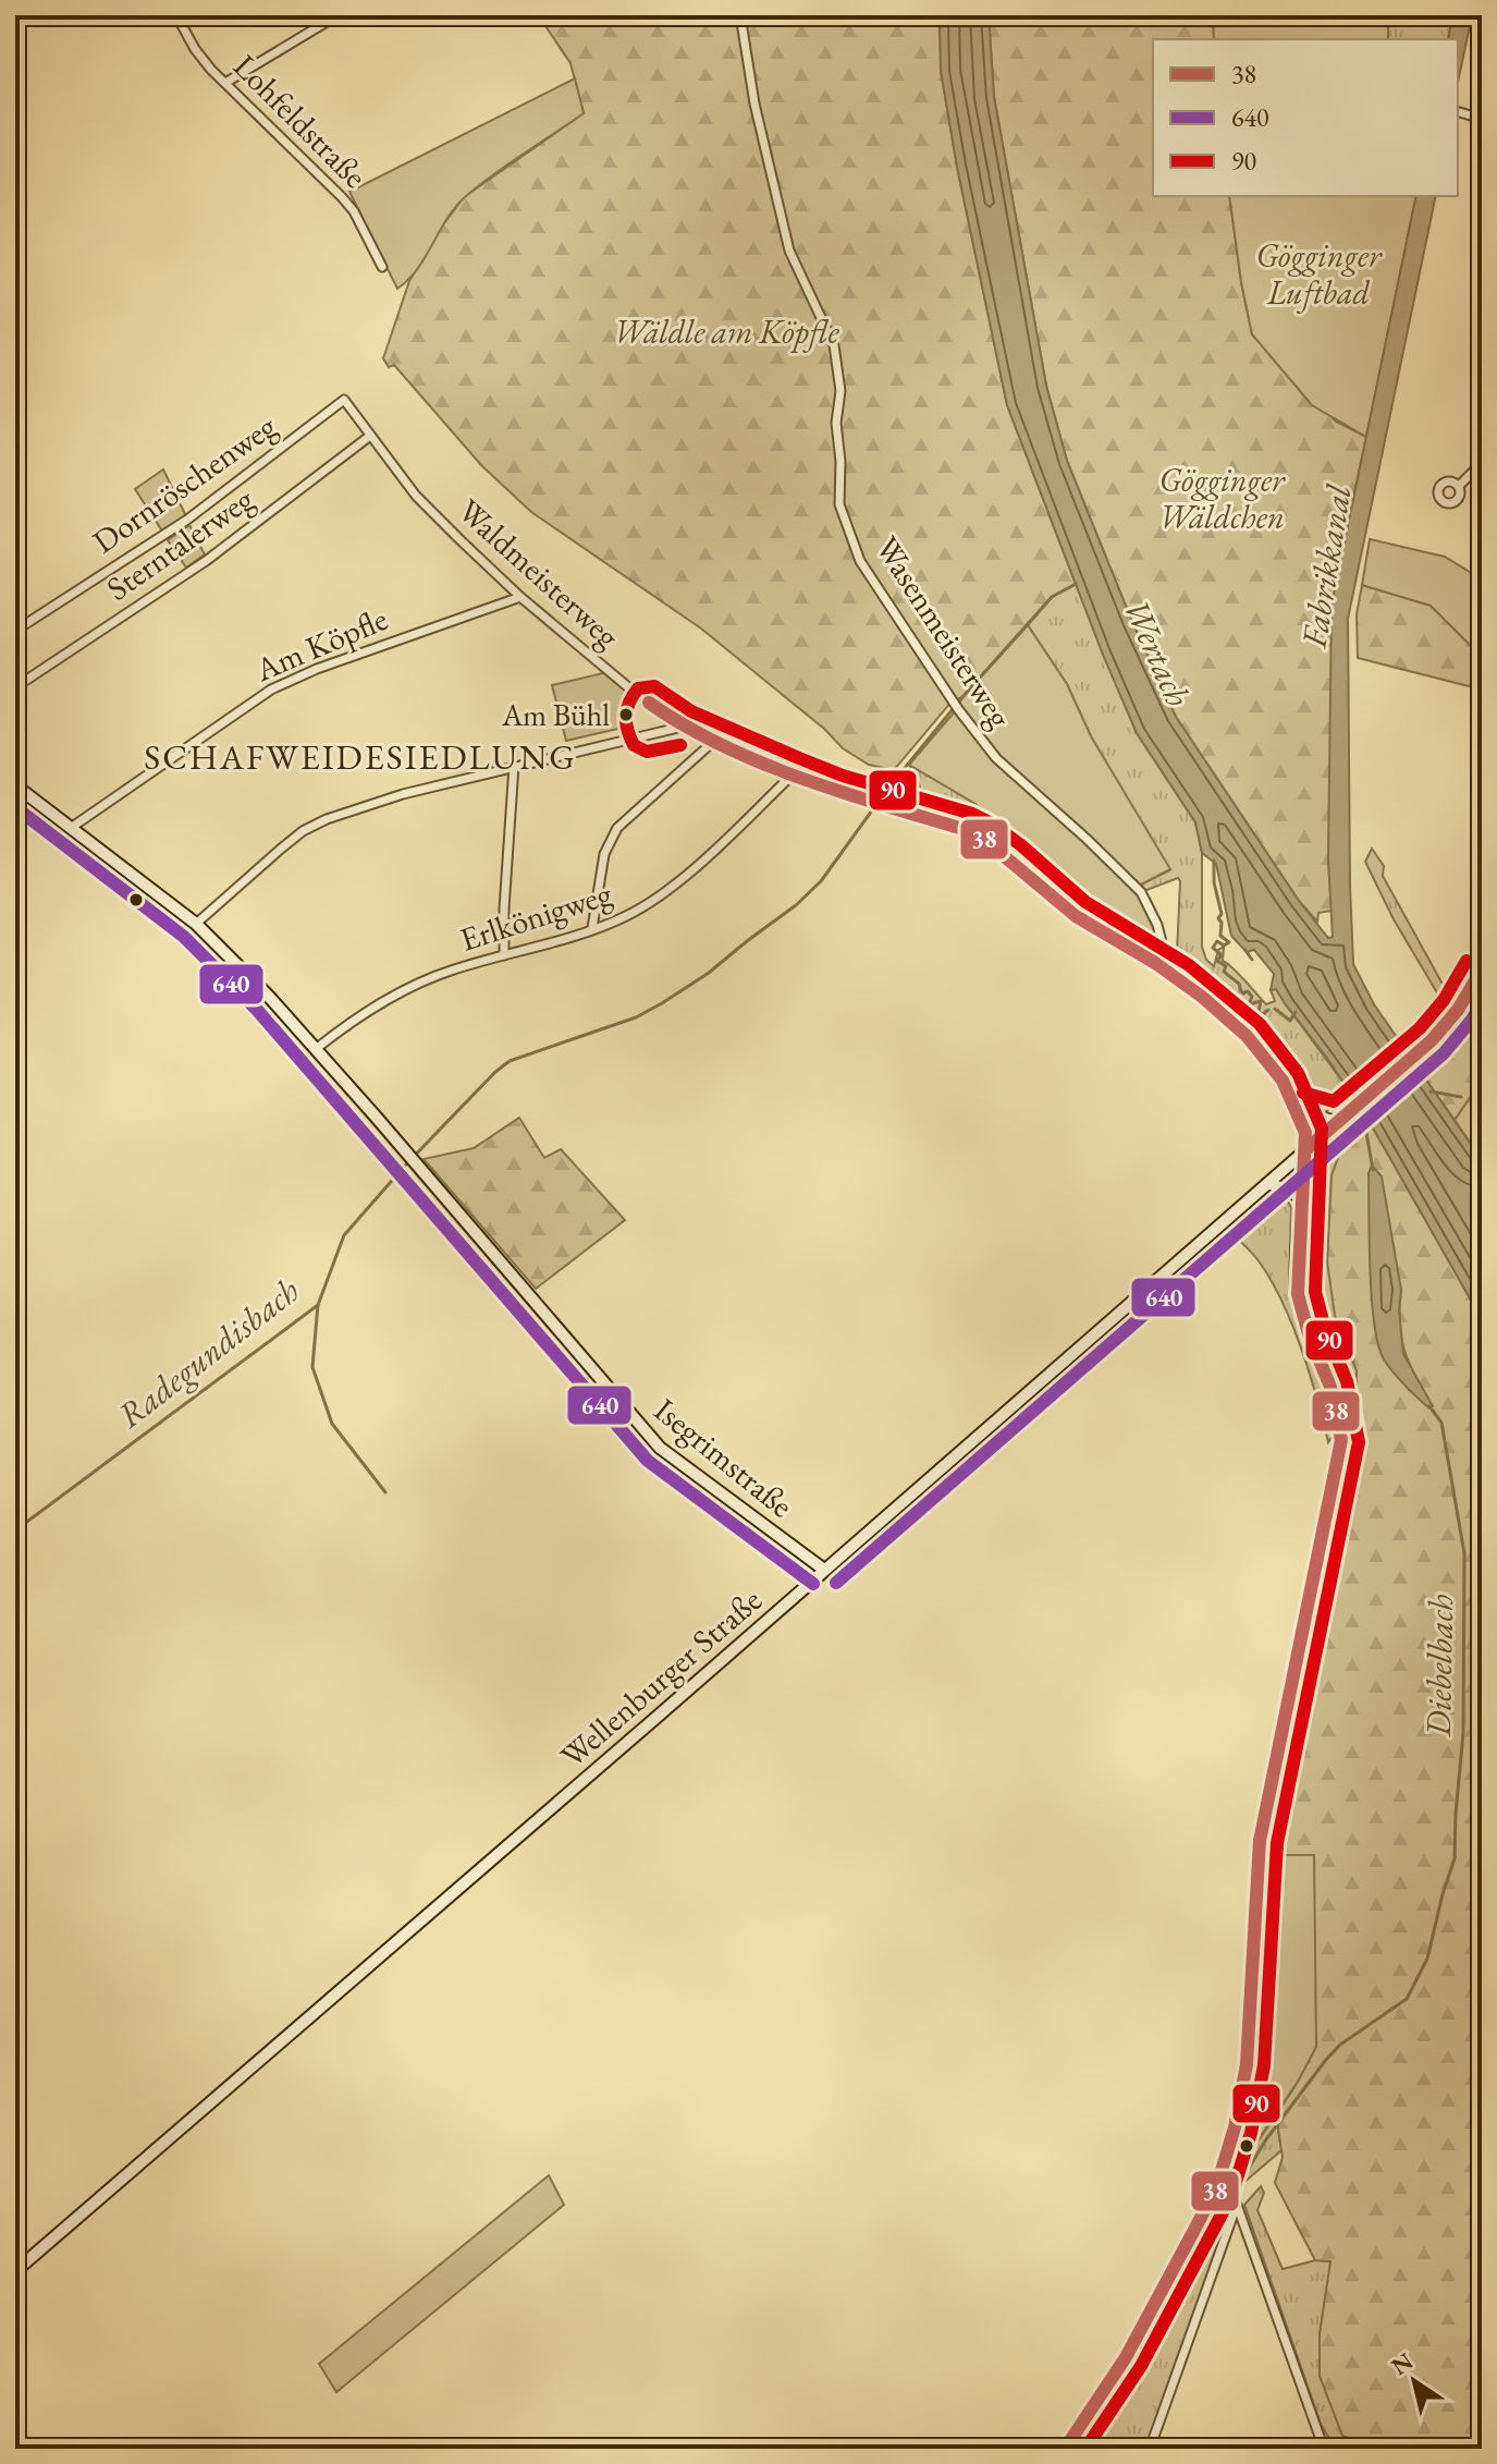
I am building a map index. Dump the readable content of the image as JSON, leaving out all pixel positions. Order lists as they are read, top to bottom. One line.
{"streets":{"street":["Lohfeldstraße","Dornröschenweg","Sterntalerweg","Waldmeisterweg","Wasenmeisterweg","Am Köpfle","Erlkönigweg","Isegrimstraße","Wellenburger Straße"]},"crossings":[["Dornröschenweg","Sterntalerweg"],["Dornröschenweg","Waldmeisterweg"],["Sterntalerweg","Waldmeisterweg"],["Waldmeisterweg","Wasenmeisterweg"],["Waldmeisterweg","Am Köpfle"],["Waldmeisterweg","Erlkönigweg"],["Waldmeisterweg","Wellenburger Straße"],["Am Köpfle","Isegrimstraße"],["Erlkönigweg","Isegrimstraße"],["Isegrimstraße","Wellenburger Straße"]],"districts":["SCHAFWEIDESIEDLUNG"],"water":["Fabrikkanal","Wertach","Radegundisbach","Diebelbach"],"parks":["Gögginger Luftbad","Wäldle am Köpfle","Gögginger Wäldchen"],"places":["Am Bühl"],"lines":["transit line 90","transit line 38","transit line 640"],"legend":["38","640","90"],"north":"top left"}
